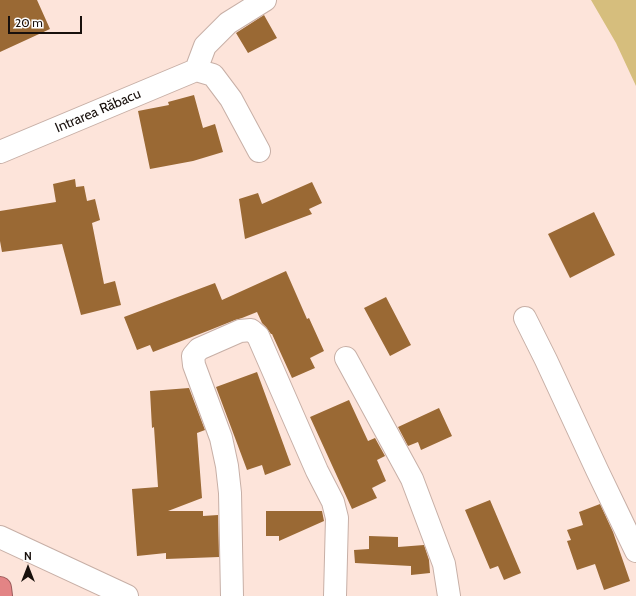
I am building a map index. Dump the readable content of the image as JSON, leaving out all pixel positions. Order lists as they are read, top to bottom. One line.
{"streets":{"street":["Intrarea Răbacu"]},"scale_bar":"20 m","north":"top"}
